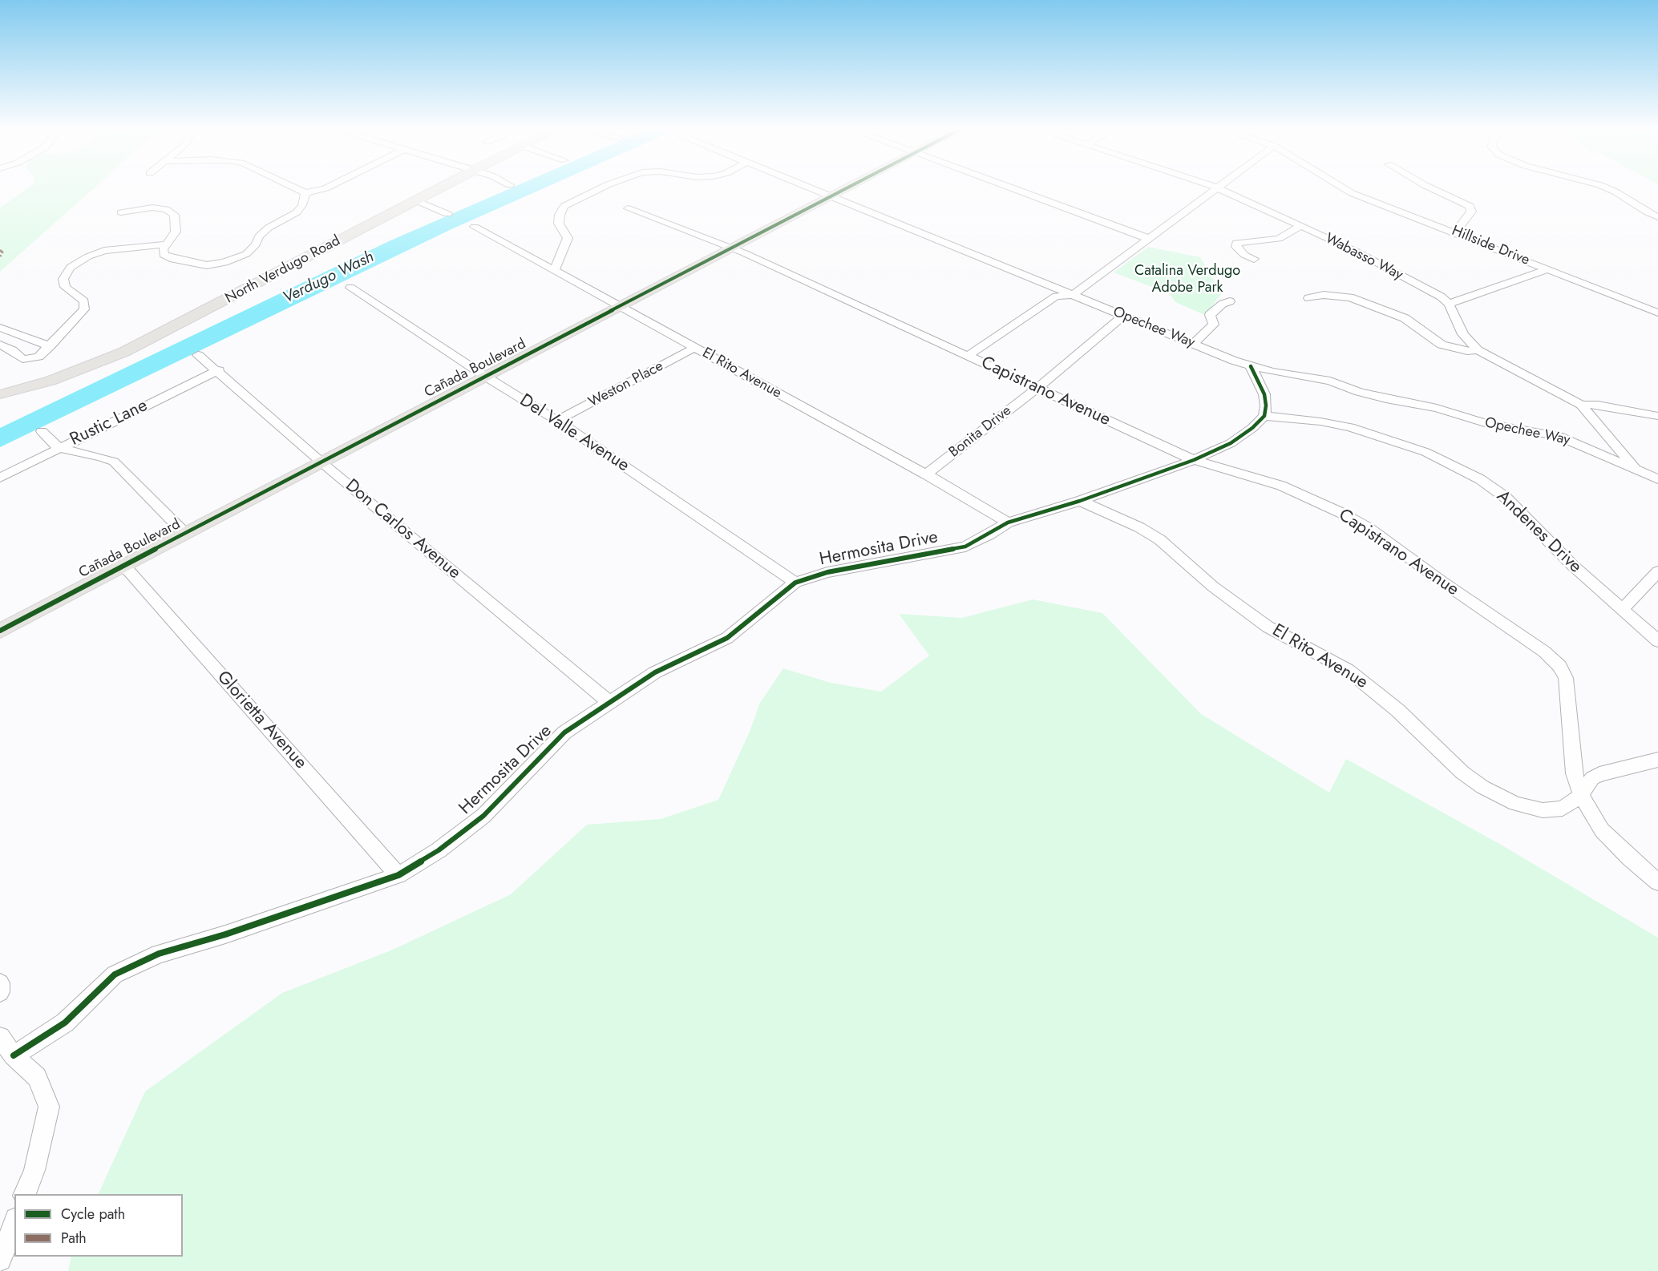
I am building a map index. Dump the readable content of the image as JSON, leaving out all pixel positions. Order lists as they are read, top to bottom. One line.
{"streets":{"main road":["North Verdugo Road","Cañada Boulevard"],"street":["Hillside Drive","Wabasso Way","Opechee Way","El Rito Avenue","Weston Place","Capistrano Avenue","Rustic Lane","Bonita Drive","Del Valle Avenue","Don Carlos Avenue","Andenes Drive","Hermosita Drive","Glorietta Avenue"]},"crossings":[["Opechee Way","Cañada Boulevard"],["Opechee Way","Bonita Drive"],["Cañada Boulevard","El Rito Avenue"],["Cañada Boulevard","Capistrano Avenue"],["Cañada Boulevard","Del Valle Avenue"],["Cañada Boulevard","Don Carlos Avenue"],["Cañada Boulevard","Glorietta Avenue"],["El Rito Avenue","Weston Place"],["El Rito Avenue","Capistrano Avenue"],["El Rito Avenue","Bonita Drive"],["El Rito Avenue","Hermosita Drive"],["Weston Place","Del Valle Avenue"],["Capistrano Avenue","Bonita Drive"],["Capistrano Avenue","Hermosita Drive"],["Rustic Lane","Don Carlos Avenue"],["Del Valle Avenue","Hermosita Drive"],["Don Carlos Avenue","Hermosita Drive"],["Andenes Drive","Hermosita Drive"],["Hermosita Drive","Glorietta Avenue"]],"water":["Verdugo Wash"],"parks":["Catalina Verdugo Adobe Park"],"legend":["Cycle path","Path"]}
